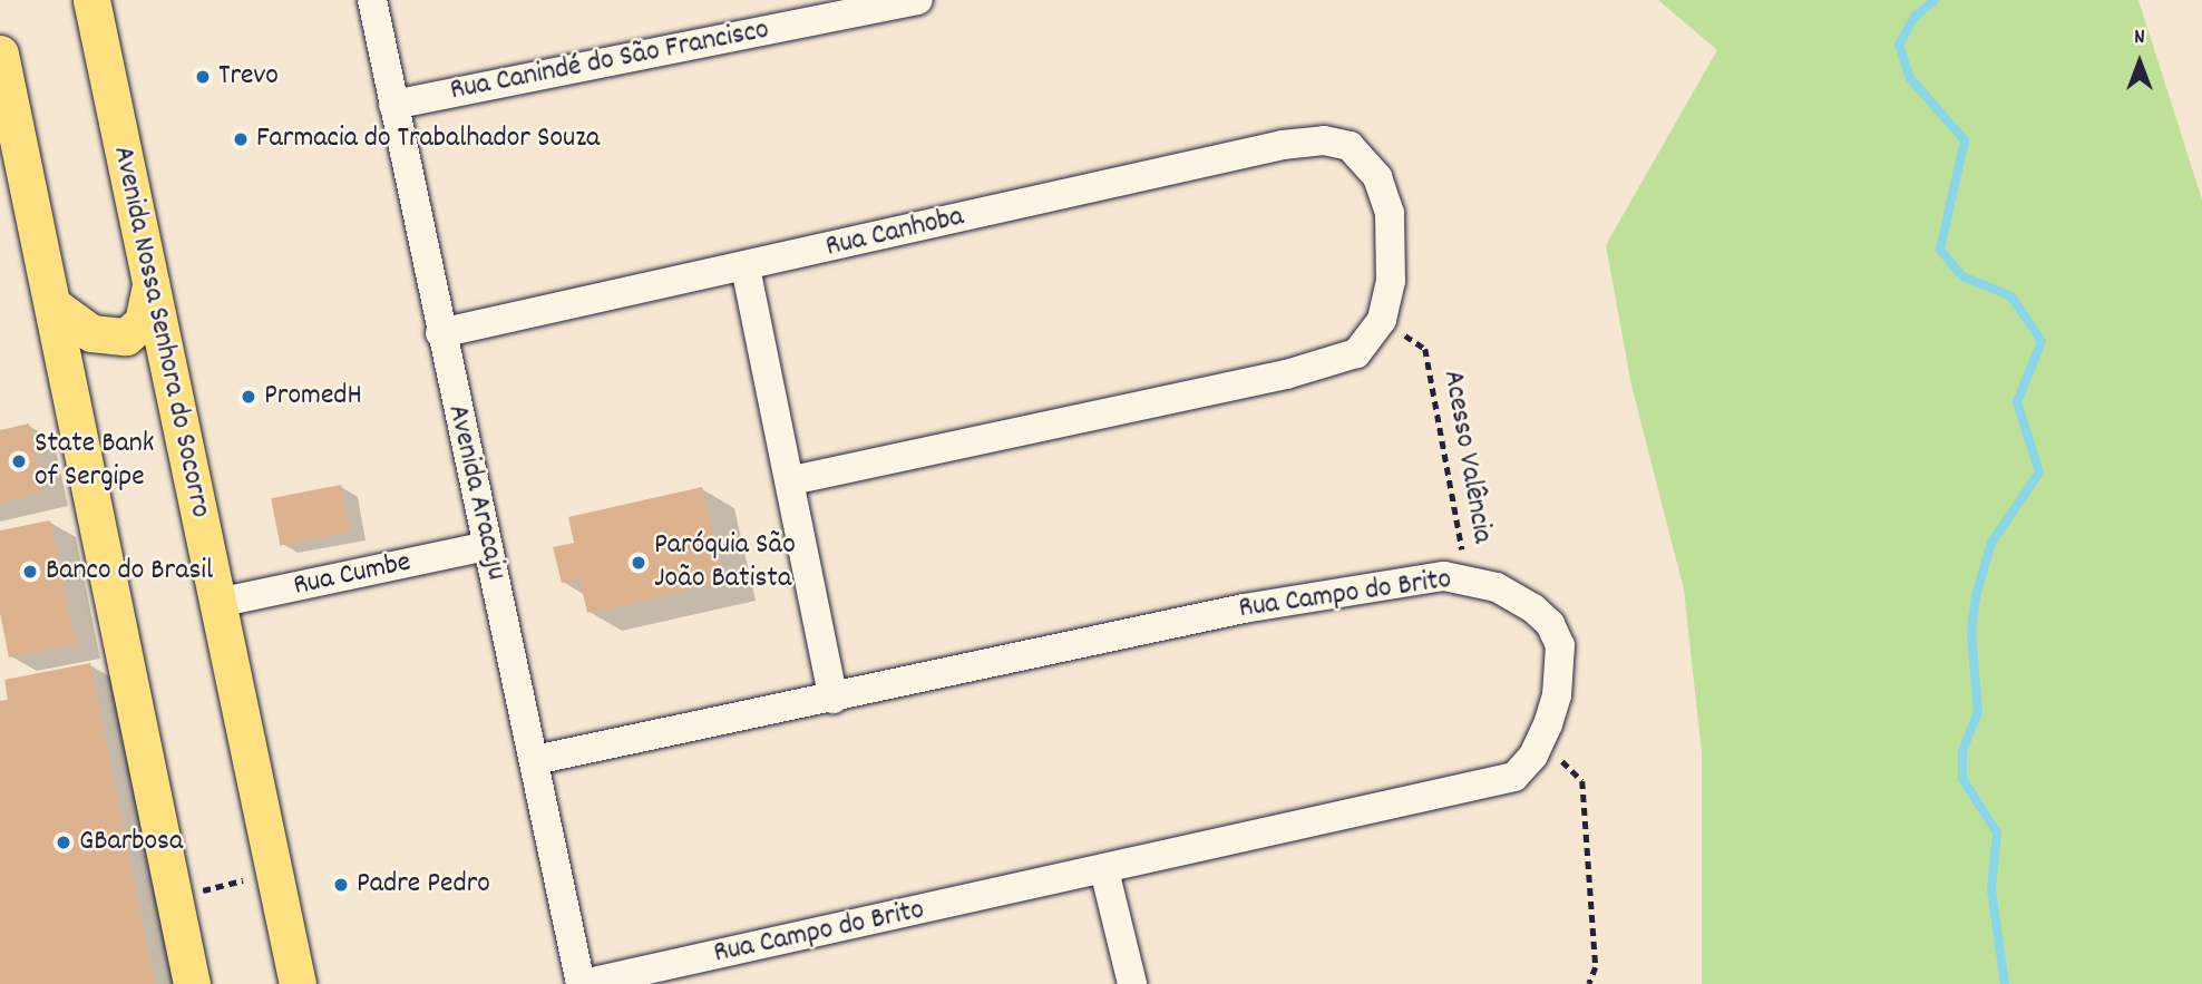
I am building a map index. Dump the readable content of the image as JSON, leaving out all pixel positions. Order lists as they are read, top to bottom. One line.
{"streets":{"main road":["Avenida Nossa Senhora do Socorro"],"street":["Rua Canindé do São Francisco","Rua Canhoba","Avenida Aracaju","Rua Cumbe","Rua Campo do Brito"],"path":["Acesso Valência"]},"crossings":[["Rua Canindé do São Francisco","Avenida Aracaju"],["Rua Canhoba","Acesso Valência"],["Rua Canhoba","Avenida Aracaju"],["Avenida Nossa Senhora do Socorro","Rua Cumbe"],["Acesso Valência","Rua Campo do Brito"],["Avenida Aracaju","Rua Cumbe"],["Avenida Aracaju","Rua Campo do Brito"]],"places":["Trevo","Farmacia do Trabalhador Souza","PromedH","State Bank of Sergipe","Paróquia São João Batista","Banco do Brasil","GBarbosa","Padre Pedro"],"north":"top"}
